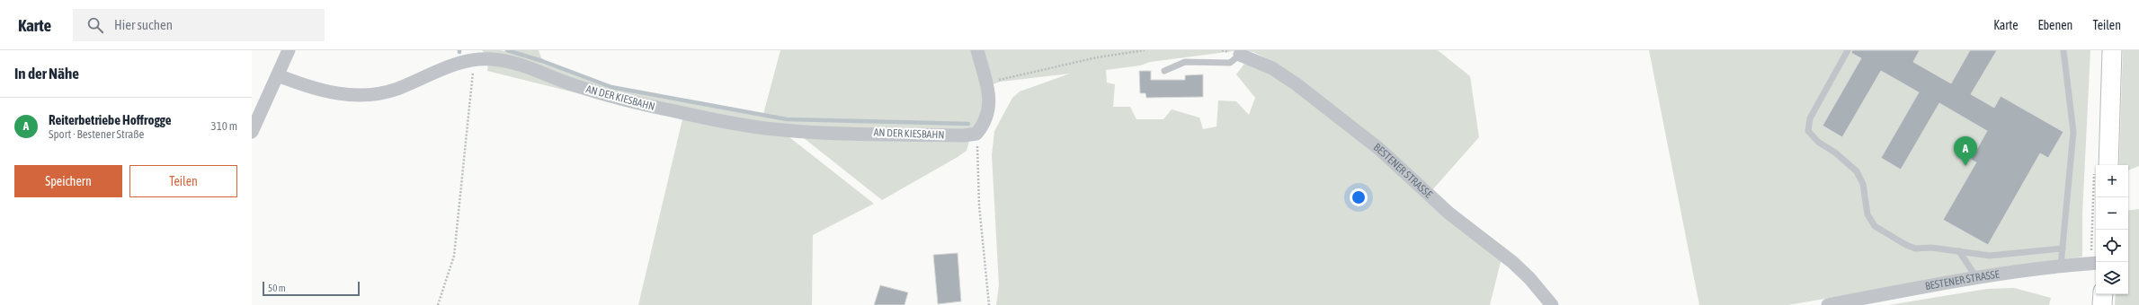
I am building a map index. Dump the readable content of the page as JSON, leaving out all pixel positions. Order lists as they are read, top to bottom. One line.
{"streets":{"street":["AN DER KIESBAHN","BESTENER STRASSE"]},"scale_bar":"50 m","page":{"header":"Karte","search":"Hier suchen","nav":["Karte","Ebenen","Teilen"],"heading":"In der Nähe","list":[{"mark":"A","name":"Reiterbetriebe Hoffrogge","note":"Sport · Bestener Straße","value":"310 m"}],"pins":"A","buttons":["Speichern","Teilen"],"map_buttons":["+","−"],"scale":"50 m"}}
